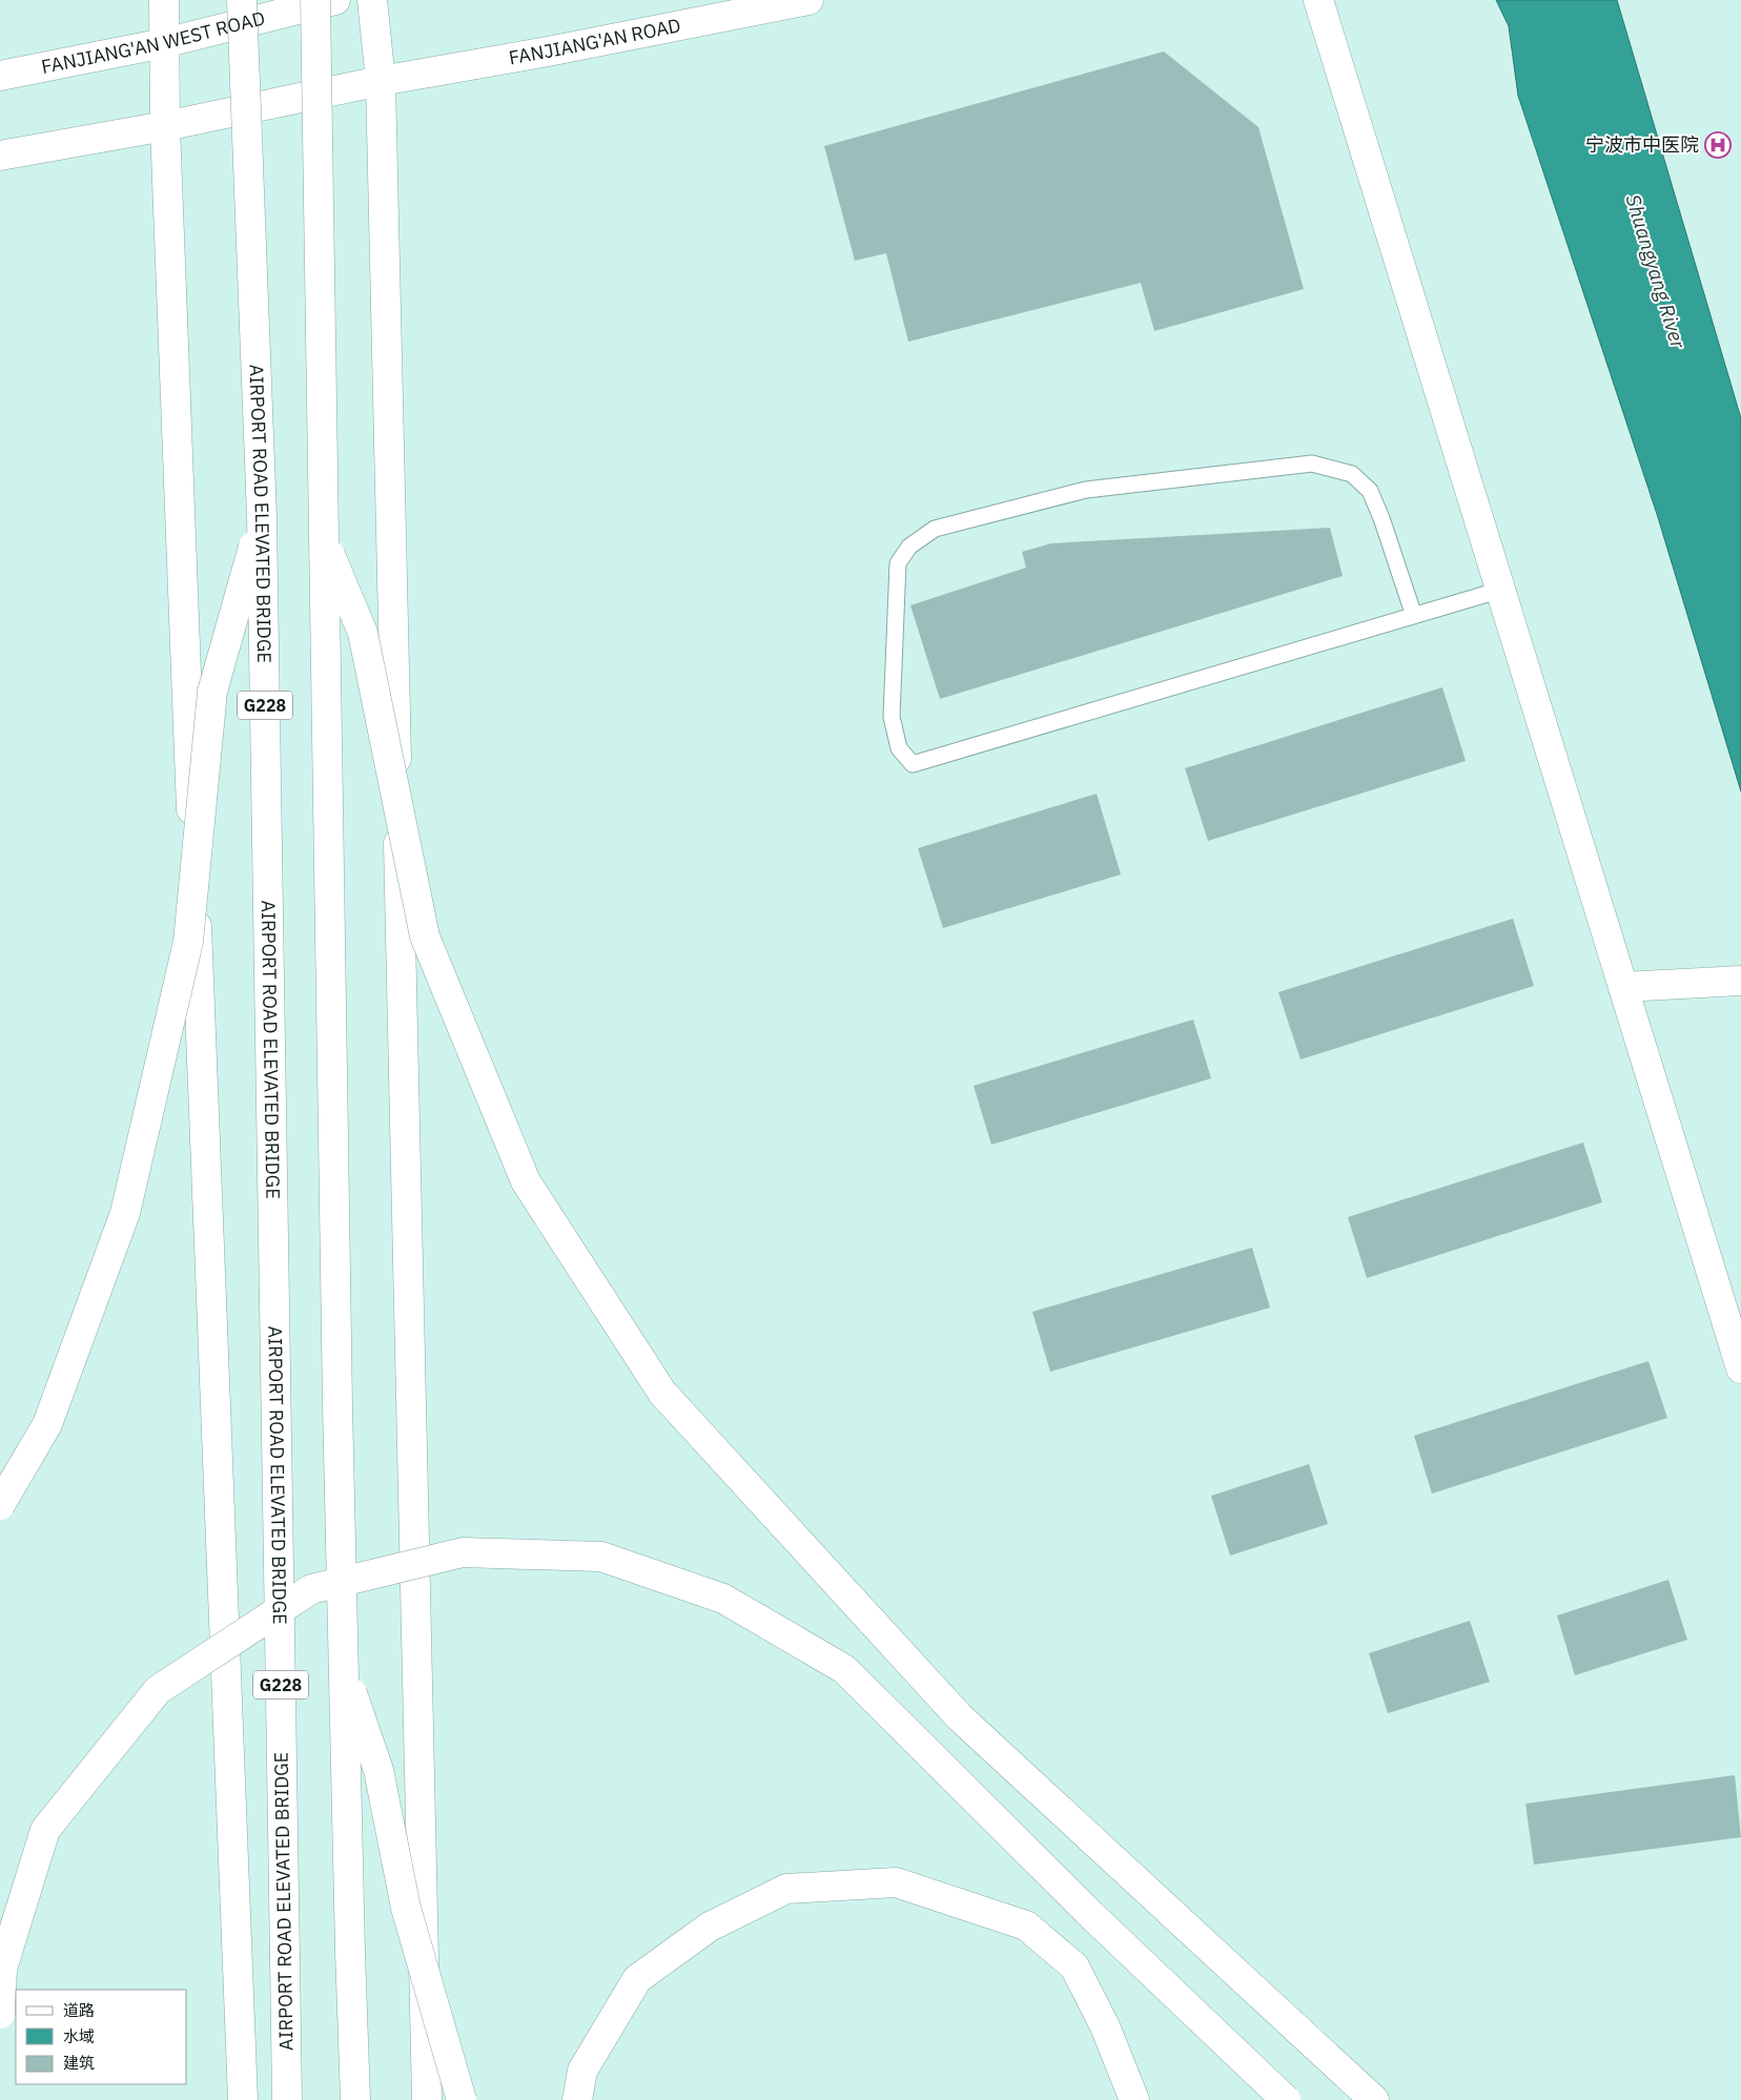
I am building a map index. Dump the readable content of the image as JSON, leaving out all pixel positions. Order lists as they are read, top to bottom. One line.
{"streets":{"main road":["FANJIANG'AN WEST ROAD","FANJIANG'AN ROAD","AIRPORT ROAD ELEVATED BRIDGE","G228"]},"water":["Shuangyang River"],"places":{"hospital":["宁波市中医院"]},"legend":["道路","水域","建筑"]}
